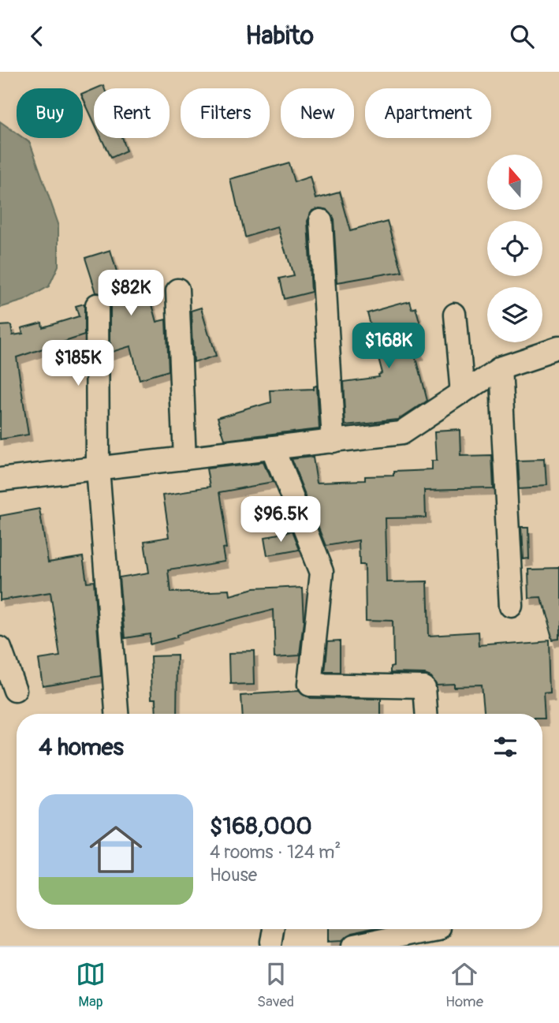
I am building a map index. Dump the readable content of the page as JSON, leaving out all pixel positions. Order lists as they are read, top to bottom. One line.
{"north":"top","page":{"header":"Habito","chip":["Buy","Rent","Filters","New","Apartment"],"price":["$82K","$168K","$185K","$96.5K"],"heading":"4 homes","list":[{"name":"$168,000","note":"4 rooms · 124 m² · House"}],"tabs":["Map","Saved","Home"]}}
